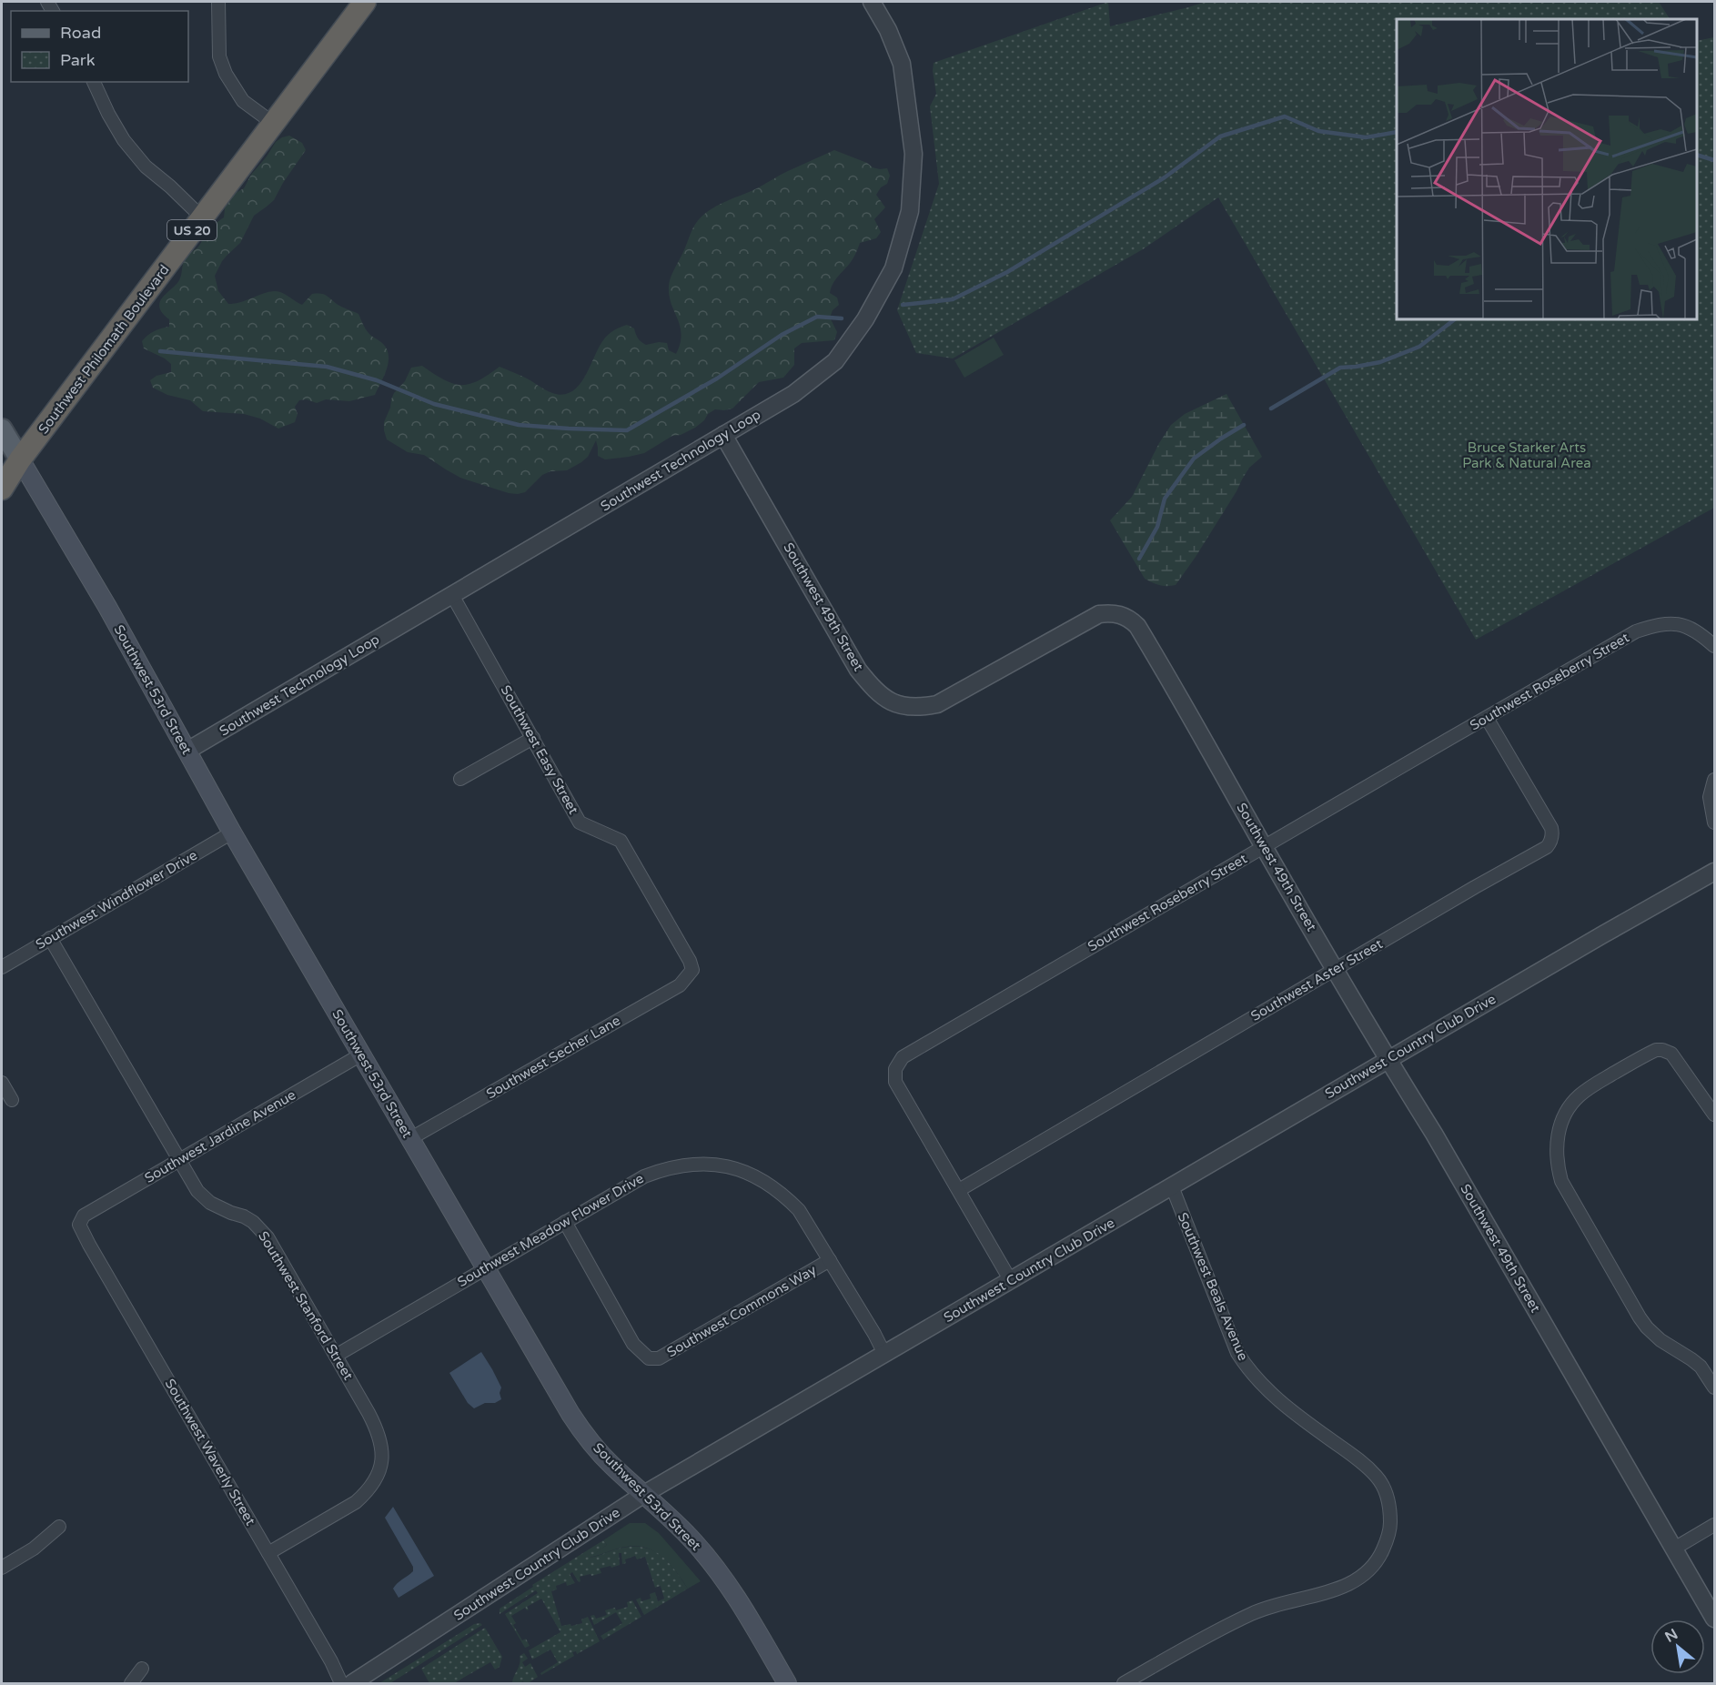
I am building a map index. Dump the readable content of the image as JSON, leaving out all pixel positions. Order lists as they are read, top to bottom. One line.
{"streets":{"highway":["US 20","Southwest Philomath Boulevard"],"main road":["Southwest 53rd Street"],"street":["Southwest Technology Loop","Southwest 49th Street","Southwest Roseberry Street","Southwest Easy Street","Southwest Windflower Drive","Southwest Aster Street","Southwest Country Club Drive","Southwest Secher Lane","Southwest Jardine Avenue","Southwest Meadow Flower Drive","Southwest Beals Avenue","Southwest Stanford Street","Southwest Commons Way","Southwest Waverly Street"]},"crossings":[["Southwest Philomath Boulevard","Southwest 53rd Street"],["Southwest Technology Loop","Southwest 49th Street"],["Southwest Technology Loop","Southwest 53rd Street"],["Southwest Technology Loop","Southwest Easy Street"],["Southwest 49th Street","Southwest Roseberry Street"],["Southwest 49th Street","Southwest Aster Street"],["Southwest 49th Street","Southwest Country Club Drive"],["Southwest Roseberry Street","Southwest Aster Street"],["Southwest Roseberry Street","Southwest Country Club Drive"],["Southwest 53rd Street","Southwest Windflower Drive"],["Southwest 53rd Street","Southwest Country Club Drive"],["Southwest 53rd Street","Southwest Secher Lane"],["Southwest 53rd Street","Southwest Jardine Avenue"],["Southwest 53rd Street","Southwest Meadow Flower Drive"],["Southwest Easy Street","Southwest Secher Lane"],["Southwest Windflower Drive","Southwest Stanford Street"],["Southwest Country Club Drive","Southwest Meadow Flower Drive"],["Southwest Country Club Drive","Southwest Beals Avenue"],["Southwest Jardine Avenue","Southwest Stanford Street"],["Southwest Jardine Avenue","Southwest Waverly Street"],["Southwest Meadow Flower Drive","Southwest Stanford Street"],["Southwest Meadow Flower Drive","Southwest Commons Way"],["Southwest Stanford Street","Southwest Waverly Street"]],"parks":["Bruce Starker Arts Park & Natural Area"],"legend":["Road","Park"],"north":"top left"}
